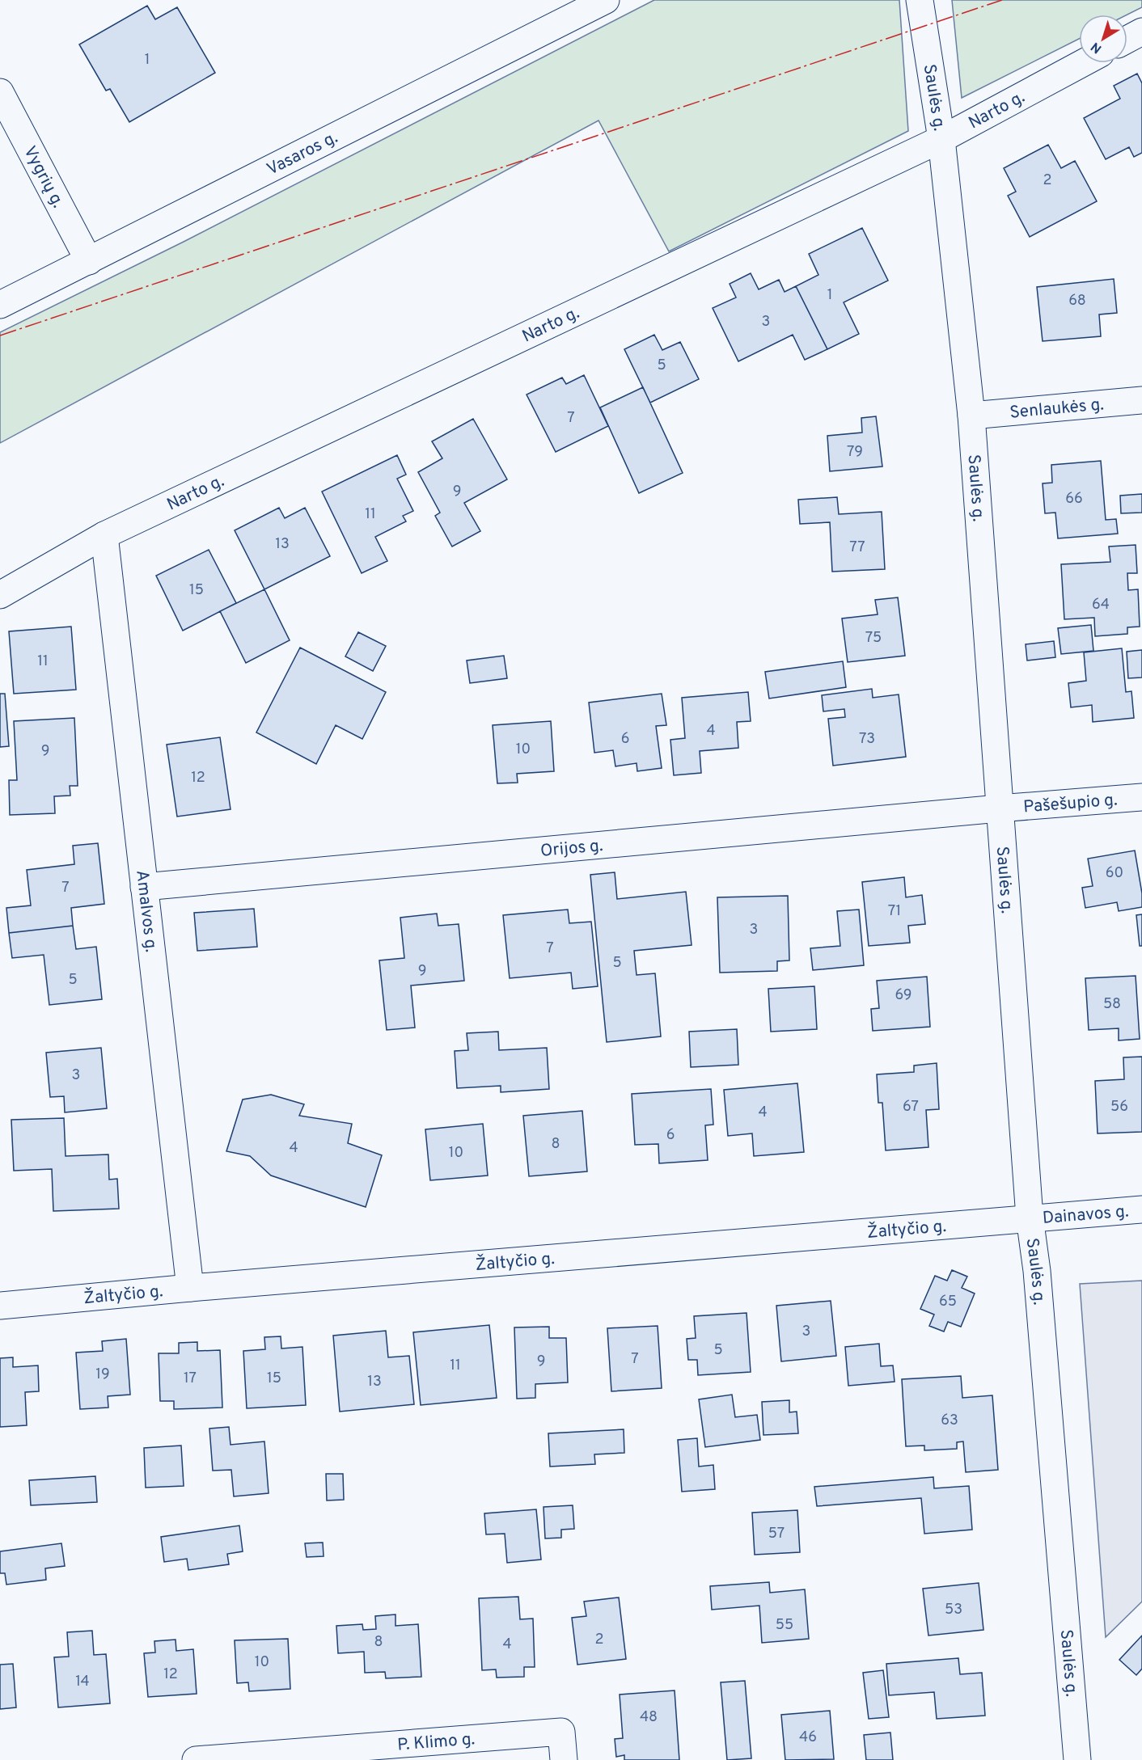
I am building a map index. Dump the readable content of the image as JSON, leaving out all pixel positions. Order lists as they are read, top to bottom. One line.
{"streets":{"street":["Saulės g.","Narto g.","Vasaros g.","Vygrių g.","Senlaukės g.","Pašešupio g.","Orijos g.","Amalvos g.","Dainavos g.","Žaltyčio g.","P. Klimo g."]},"crossings":[["Saulės g.","Narto g."],["Saulės g.","Senlaukės g."],["Saulės g.","Pašešupio g."],["Saulės g.","Orijos g."],["Saulės g.","Dainavos g."],["Saulės g.","Žaltyčio g."],["Narto g.","Amalvos g."],["Vasaros g.","Vygrių g."],["Pašešupio g.","Orijos g."],["Orijos g.","Amalvos g."],["Amalvos g.","Žaltyčio g."],["Dainavos g.","Žaltyčio g."]],"house_numbers":["1","2","1","68","3","5","7","79","9","66","11","13","77","15","64","75","11","4","6","73","10","9","12","60","7","71","3","7","5","9","5","69","58","3","67","56","4","6","8","4","10","65","3","5","7","9","11","19","17","15","13","63","57","53","55","2","8","4","10","12","14","48","46"],"north":"bottom left"}
